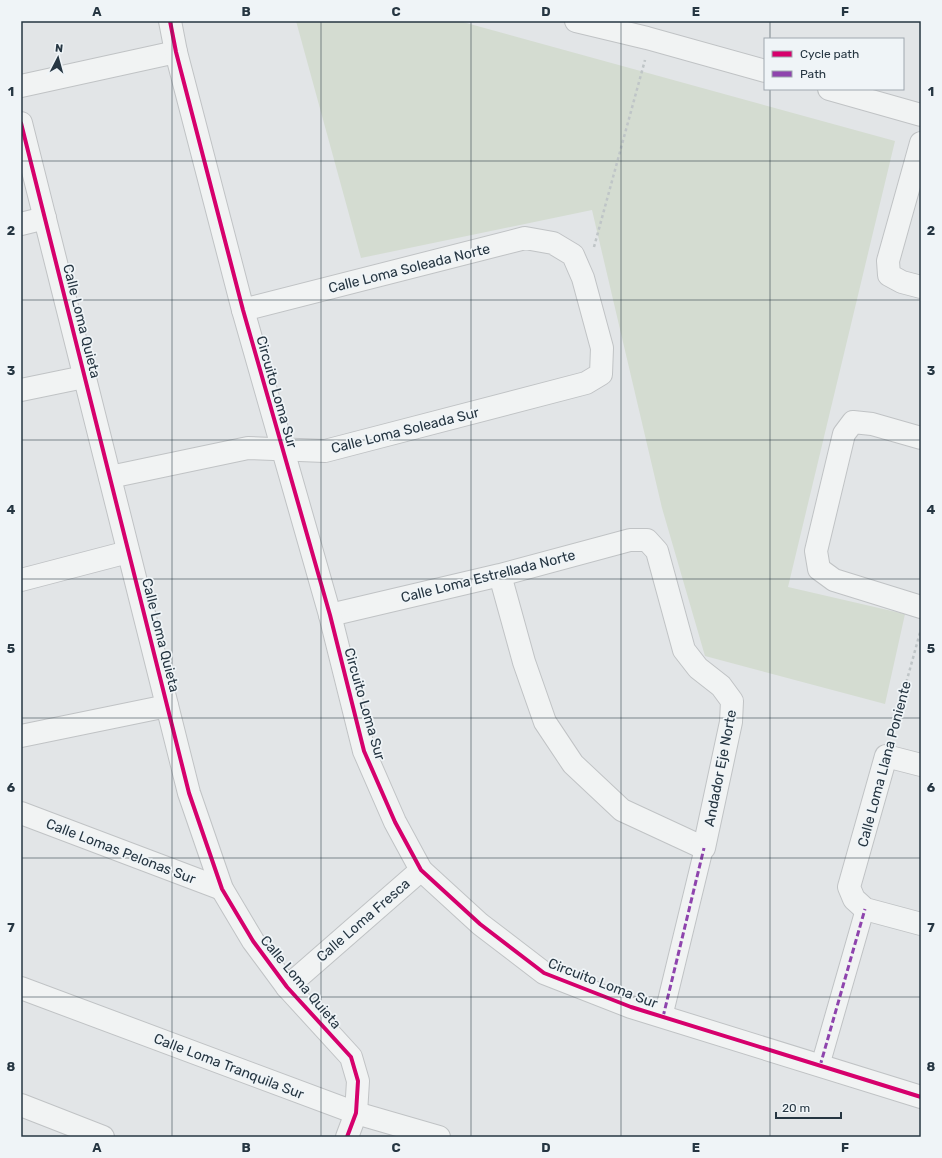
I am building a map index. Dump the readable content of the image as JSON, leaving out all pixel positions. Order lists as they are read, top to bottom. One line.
{"streets":{"street":["Calle Loma Soleada Norte","Calle Loma Quieta","Circuito Loma Sur","Calle Loma Soleada Sur","Calle Loma Estrellada Norte","Calle Loma Llana Poniente","Andador Eje Norte","Calle Lomas Pelonas Sur","Calle Loma Fresca","Calle Loma Tranquila Sur"]},"crossings":[["Calle Loma Soleada Norte","Circuito Loma Sur"],["Calle Loma Soleada Norte","Calle Loma Soleada Sur"],["Calle Loma Quieta","Calle Loma Soleada Sur"],["Calle Loma Quieta","Calle Lomas Pelonas Sur"],["Calle Loma Quieta","Calle Loma Fresca"],["Calle Loma Quieta","Calle Loma Tranquila Sur"],["Circuito Loma Sur","Calle Loma Soleada Sur"],["Circuito Loma Sur","Calle Loma Estrellada Norte"],["Circuito Loma Sur","Calle Loma Llana Poniente"],["Circuito Loma Sur","Andador Eje Norte"],["Circuito Loma Sur","Calle Loma Fresca"],["Calle Loma Estrellada Norte","Andador Eje Norte"]],"legend":["Cycle path","Path"],"scale_bar":"20 m","north":"top","grid":{"columns":["A","B","C","D","E","F"],"rows":["1","2","3","4","5","6","7","8"]}}
